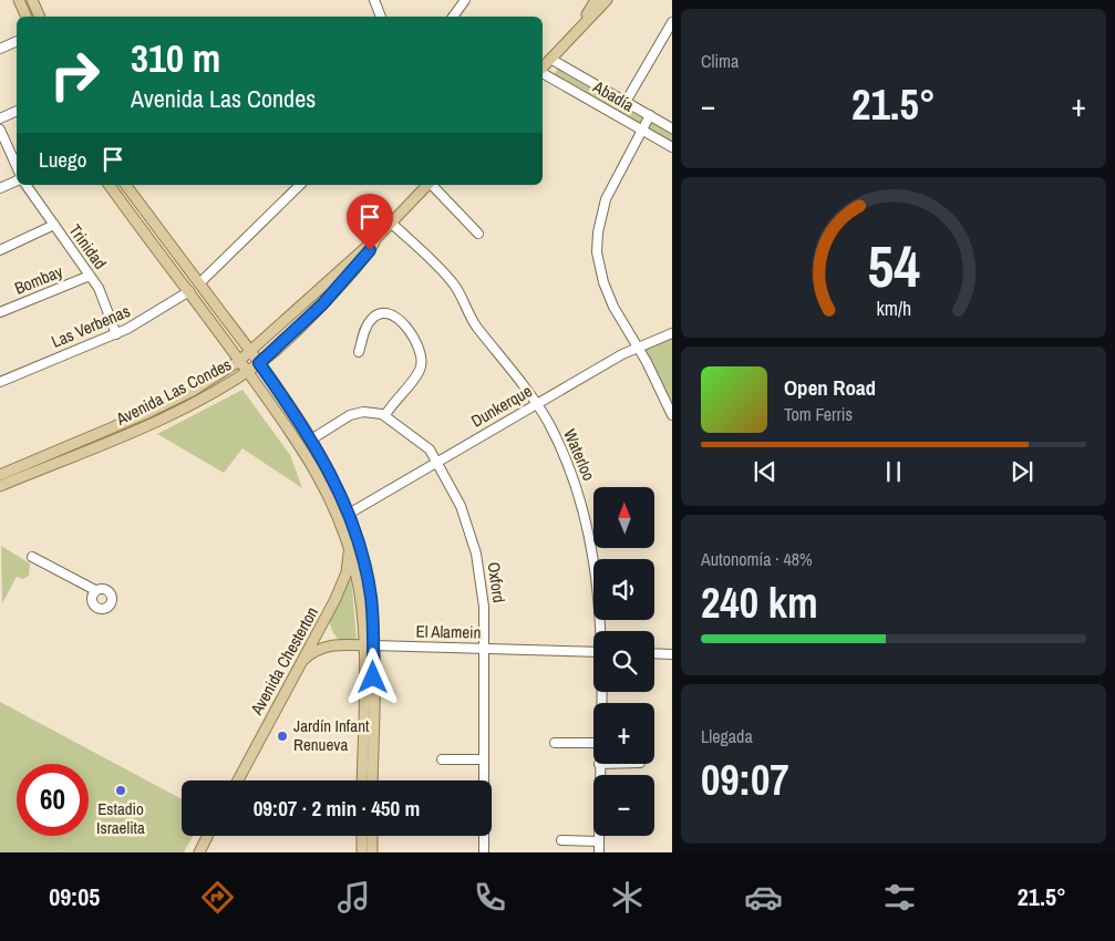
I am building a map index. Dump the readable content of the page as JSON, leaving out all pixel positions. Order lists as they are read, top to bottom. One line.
{"streets":{"main road":["Avenida Las Condes","El Alamein","Avenida Chesterton"],"street":["Abadía","Trinidad","Bombay","Las Verbenas","Dunkerque","Waterloo","Oxford"]},"crossings":[["Trinidad","Bombay"],["Trinidad","Las Verbenas"],["Avenida Las Condes","Waterloo"],["Dunkerque","Waterloo"],["Dunkerque","Oxford"],["Oxford","El Alamein"],["El Alamein","Avenida Chesterton"]],"places":["Jardín Infant Renueva","Estadio Israelita"],"north":"top","page":{"tile":["Clima",["Autonomía · 48%","240 km"],["Llegada","09:07"]],"turn":["310 m","Avenida Las Condes"],"heat":["−","21.5°","+"],"then":"Luego","song":["Open Road","Tom Ferris"],"map_buttons":["+","−"],"limit":"60","trip":"09:07 · 2 min · 450 m","tabs":["09:05","21.5°"],"gauge":["54","km/h"]}}
